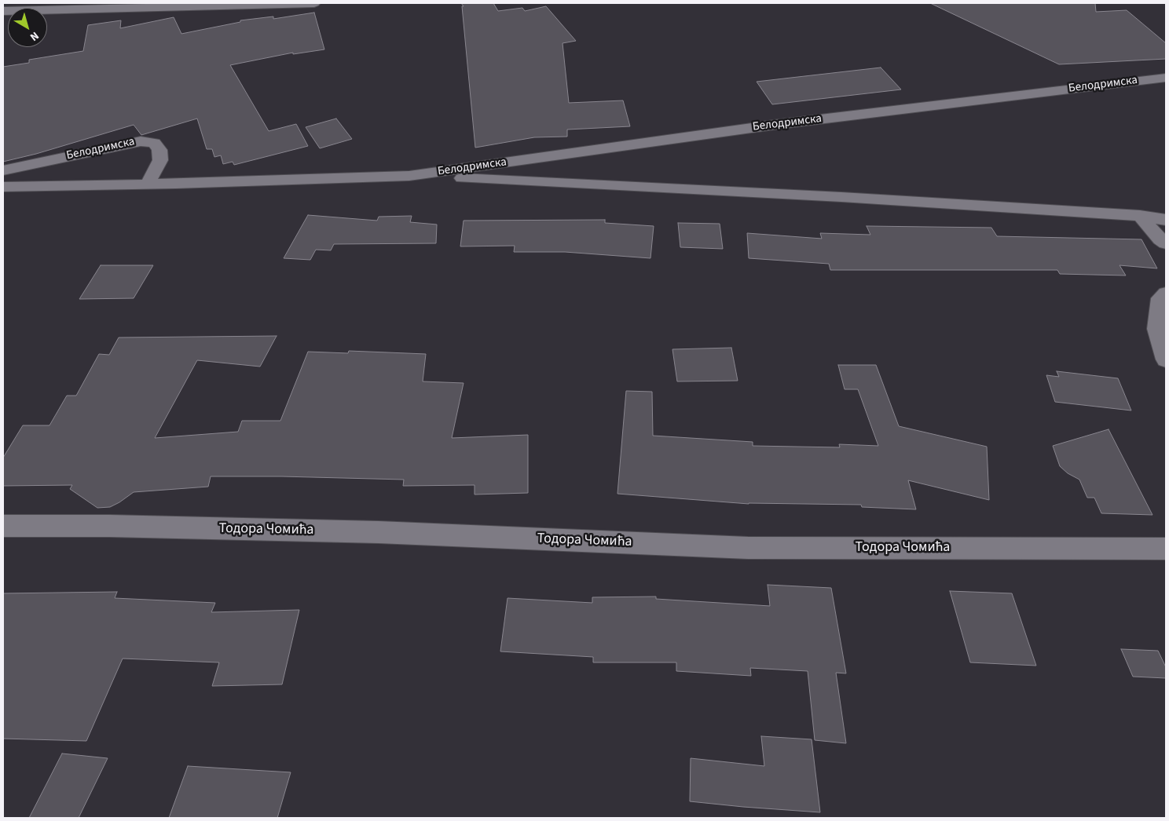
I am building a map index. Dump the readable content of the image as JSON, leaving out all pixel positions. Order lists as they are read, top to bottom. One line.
{"streets":{"street":["Белодримска","Тодора Чомића"]},"north":"bottom right"}
